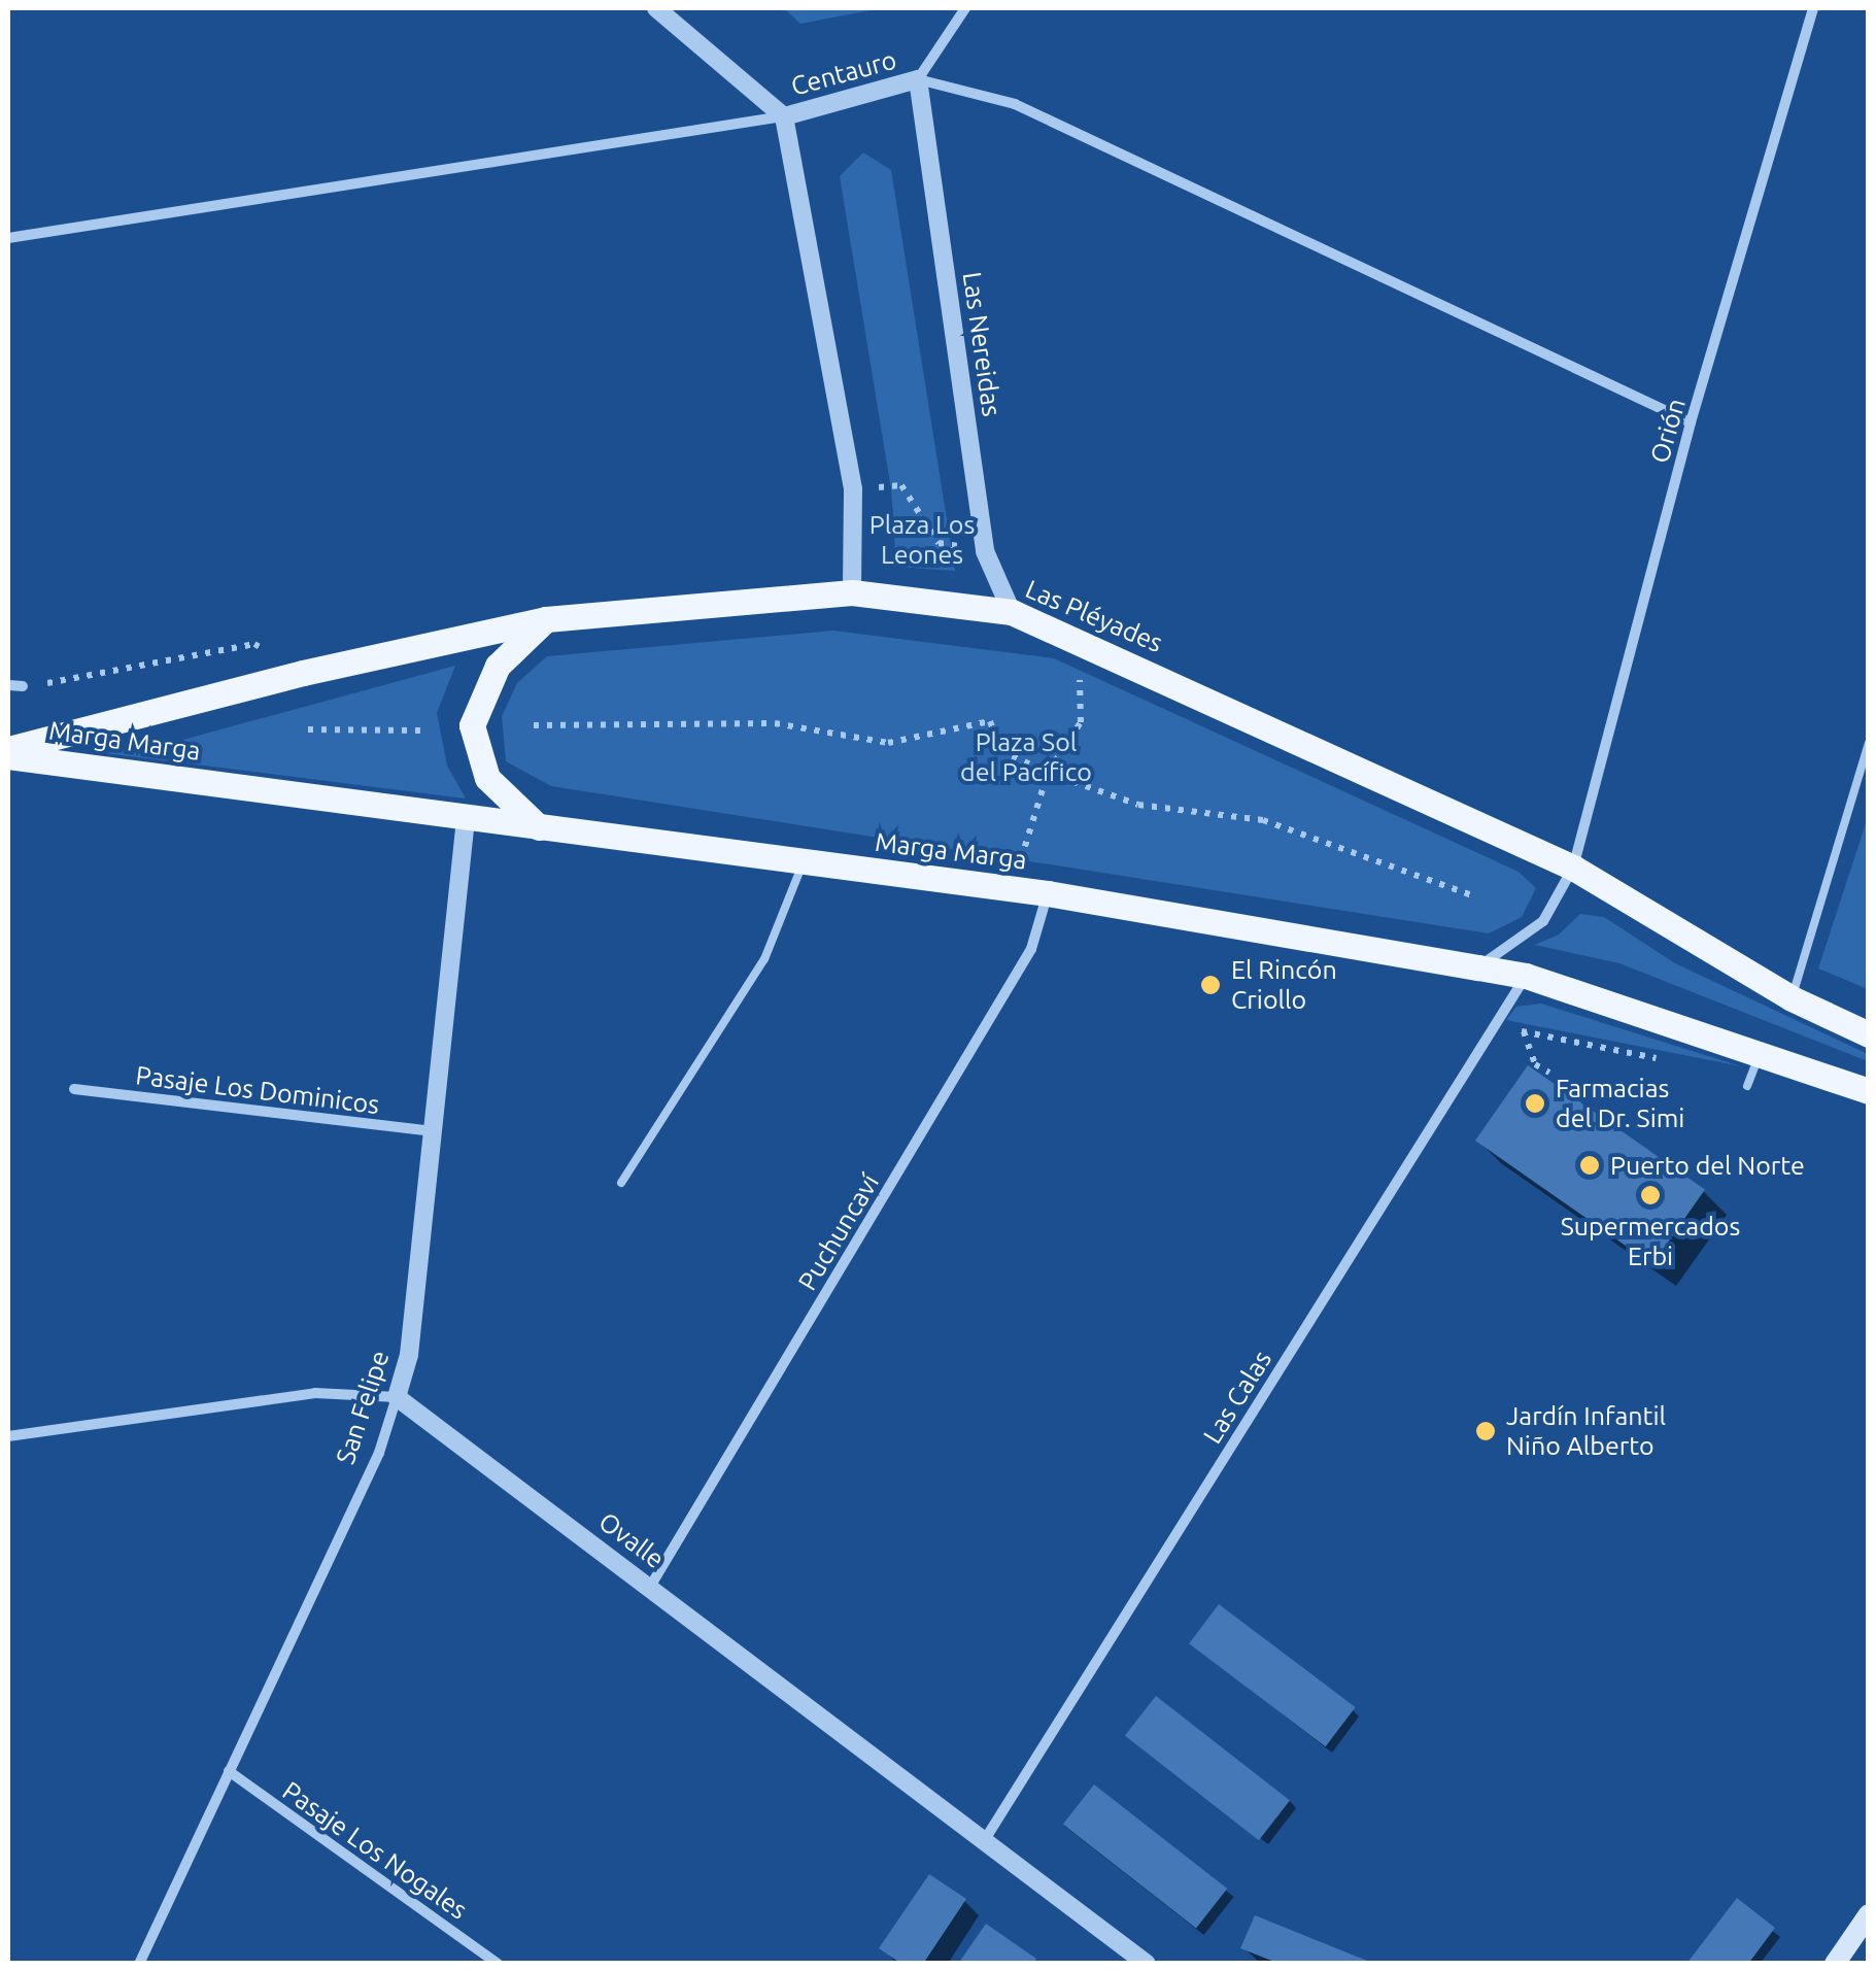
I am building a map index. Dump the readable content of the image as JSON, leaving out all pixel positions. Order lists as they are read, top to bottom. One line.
{"streets":{"main road":["Las Pléyades","Marga Marga"],"street":["Centauro","Las Nereidas","Orión","Pasaje Los Dominicos","Puchuncaví","Las Calas","San Felipe","Ovalle","Pasaje Los Nogales"]},"crossings":[["Centauro","Las Nereidas"],["Centauro","Orión"],["Las Nereidas","Las Pléyades"],["Orión","Las Pléyades"],["Orión","Marga Marga"],["Las Pléyades","Marga Marga"],["Marga Marga","Puchuncaví"],["Marga Marga","Las Calas"],["Marga Marga","San Felipe"],["Pasaje Los Dominicos","San Felipe"],["Puchuncaví","Ovalle"],["Las Calas","Ovalle"],["San Felipe","Ovalle"],["San Felipe","Pasaje Los Nogales"]],"parks":["Plaza Los Leones","Plaza Sol del Pacífico"],"places":["El Rincón Criollo","Farmacias del Dr. Simi","Puerto del Norte","Supermercados Erbi","Jardín Infantil Niño Alberto"]}
